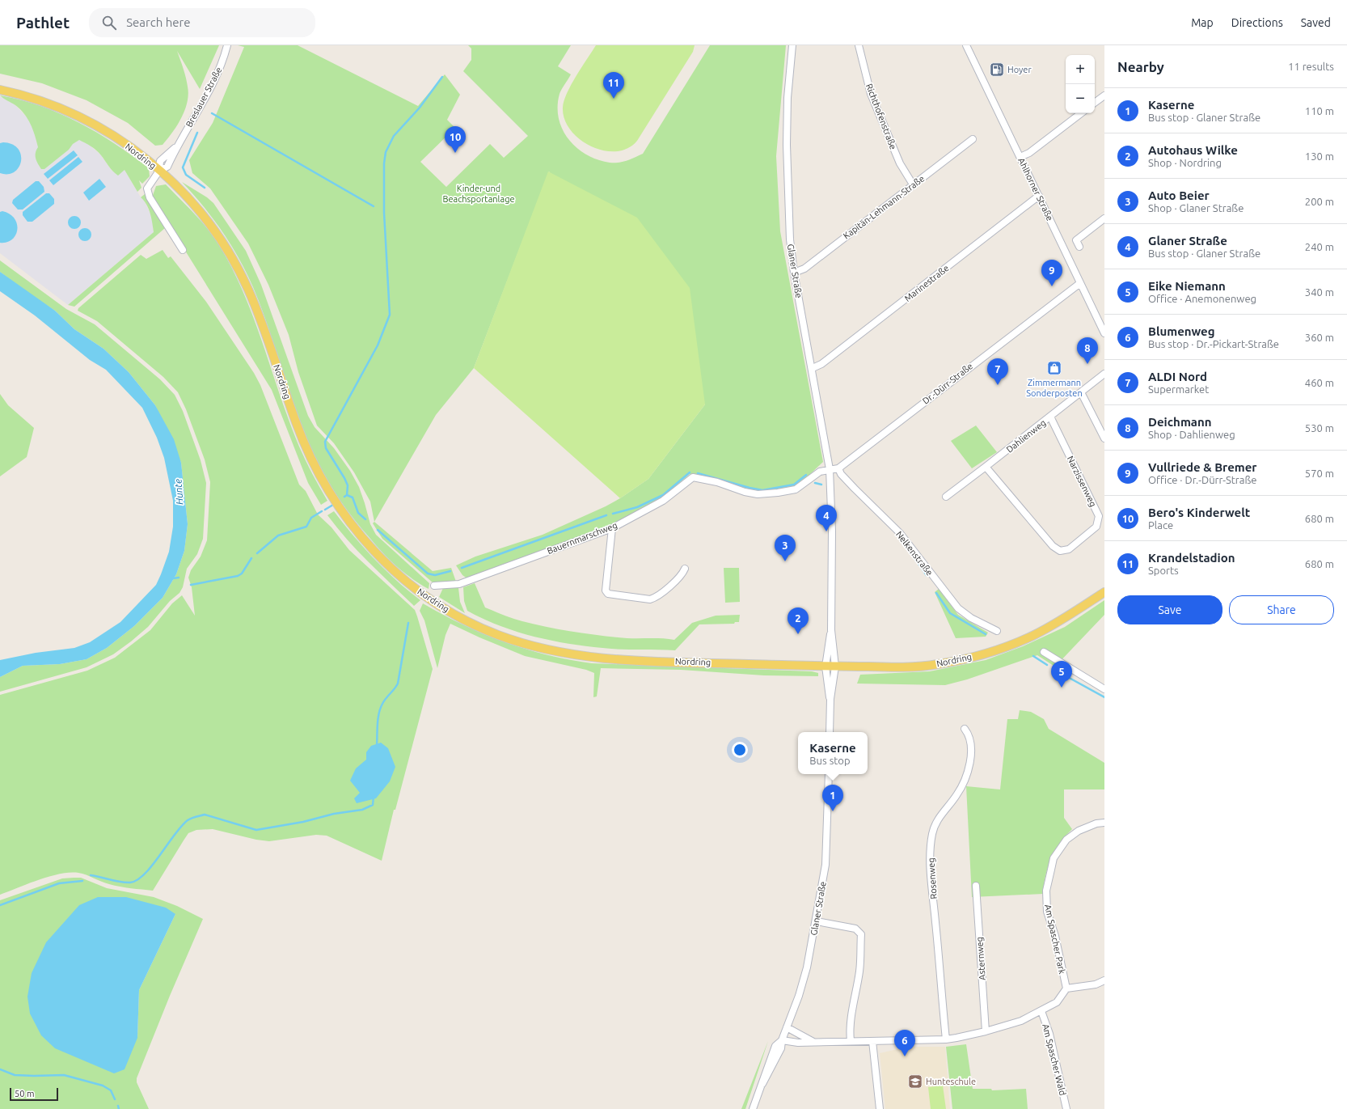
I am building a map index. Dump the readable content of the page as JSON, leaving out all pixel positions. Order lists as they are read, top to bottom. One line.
{"streets":{"main road":["Nordring"],"street":["Breslauer Straße","Richthofenstraße","Ahlhorner Straße","Kapitän-Lehmann-Straße","Glaner Straße","Marinestraße","Dr.-Dürr-Straße","Dahlienweg","Narzissenweg","Bauernmarschweg","Nelkenstraße","Rosenweg","Am Spascher Park","Asternweg","Am Spascher Wald"]},"crossings":[["Breslauer Straße","Nordring"],["Richthofenstraße","Kapitän-Lehmann-Straße"],["Nordring","Glaner Straße"],["Ahlhorner Straße","Marinestraße"],["Ahlhorner Straße","Dr.-Dürr-Straße"],["Kapitän-Lehmann-Straße","Glaner Straße"],["Glaner Straße","Marinestraße"],["Glaner Straße","Bauernmarschweg"],["Dr.-Dürr-Straße","Nelkenstraße"],["Dahlienweg","Narzissenweg"]],"water":["Hunte"],"parks":["Kinder-und Beachsportanlage"],"places":{"fuel station":["Hoyer"],"shop":["Zimmermann Sonderposten"],"school or university":["Hunteschule"]},"scale_bar":"50 m","page":{"header":"Pathlet","search":"Search here","nav":["Map","Directions","Saved"],"heading":["Nearby","11 results"],"map_buttons":["+","−"],"pins":["11","10","9","8","7","4","3","2","5","1","6"],"list":[{"mark":"1","name":"Kaserne","note":"Bus stop · Glaner Straße","value":"110 m"},{"mark":"2","name":"Autohaus Wilke","note":"Shop · Nordring","value":"130 m"},{"mark":"3","name":"Auto Beier","note":"Shop · Glaner Straße","value":"200 m"},{"mark":"4","name":"Glaner Straße","note":"Bus stop · Glaner Straße","value":"240 m"},{"mark":"5","name":"Eike Niemann","note":"Office · Anemonenweg","value":"340 m"},{"mark":"6","name":"Blumenweg","note":"Bus stop · Dr.-Pickart-Straße","value":"360 m"},{"mark":"7","name":"ALDI Nord","note":"Supermarket","value":"460 m"},{"mark":"8","name":"Deichmann","note":"Shop · Dahlienweg","value":"530 m"},{"mark":"9","name":"Vullriede & Bremer","note":"Office · Dr.-Dürr-Straße","value":"570 m"},{"mark":"10","name":"Bero's Kinderwelt","note":"Place","value":"680 m"},{"mark":"11","name":"Krandelstadion","note":"Sports","value":"680 m"}],"buttons":["Save","Share"],"popup":["Kaserne","Bus stop"],"scale":"50 m"}}
